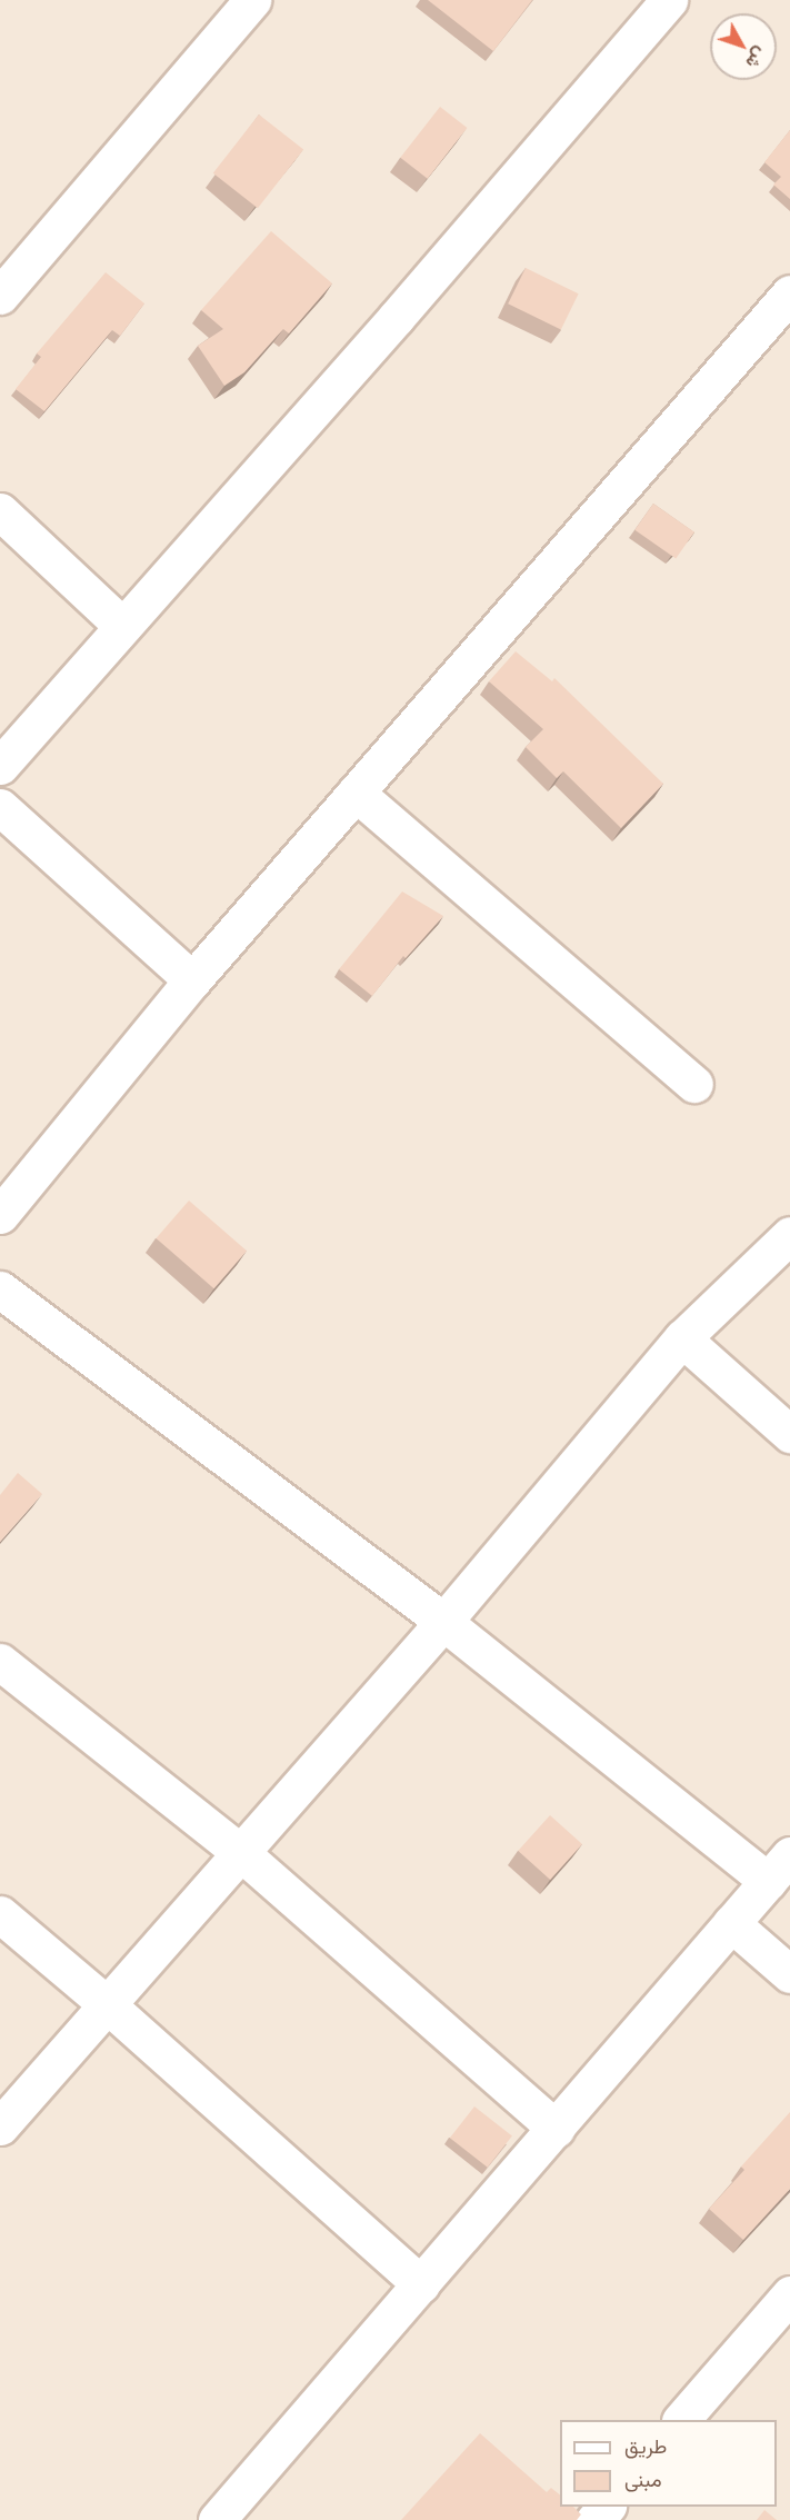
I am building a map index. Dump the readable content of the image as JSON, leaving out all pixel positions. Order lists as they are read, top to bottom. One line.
{"legend":["طريق","مبنى"],"north":"bottom right"}
